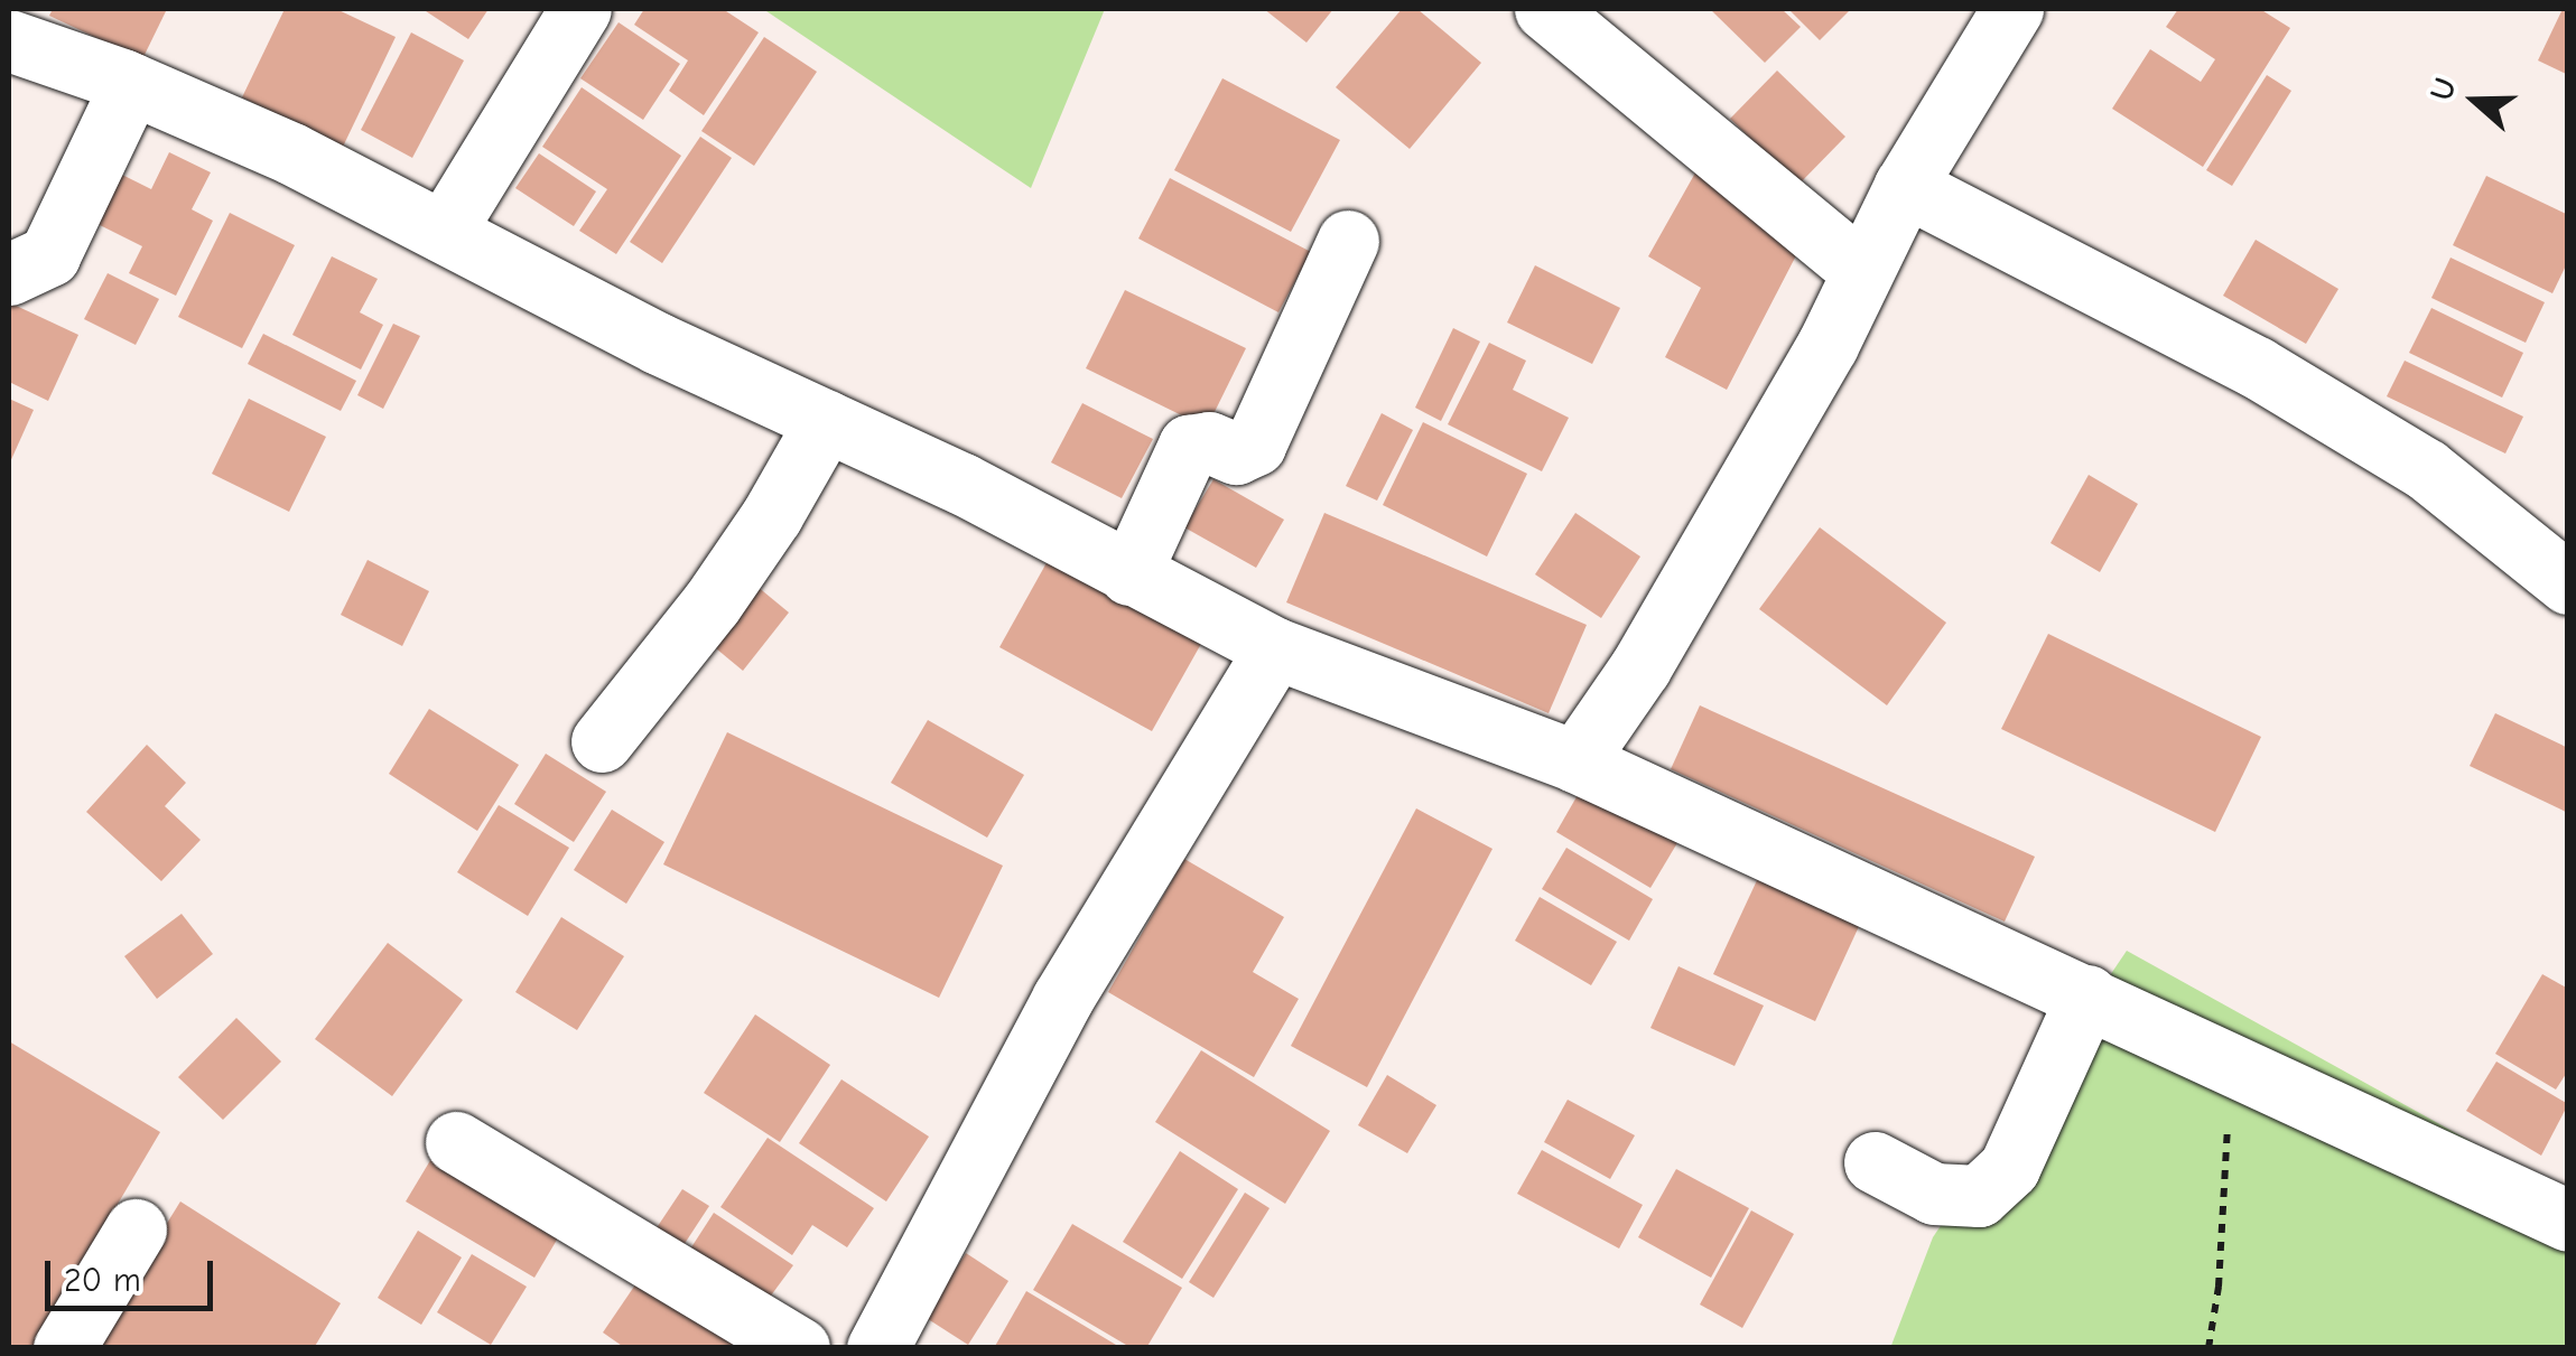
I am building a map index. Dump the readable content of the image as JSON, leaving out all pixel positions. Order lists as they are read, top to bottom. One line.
{"scale_bar":"20 m","north":"left"}
